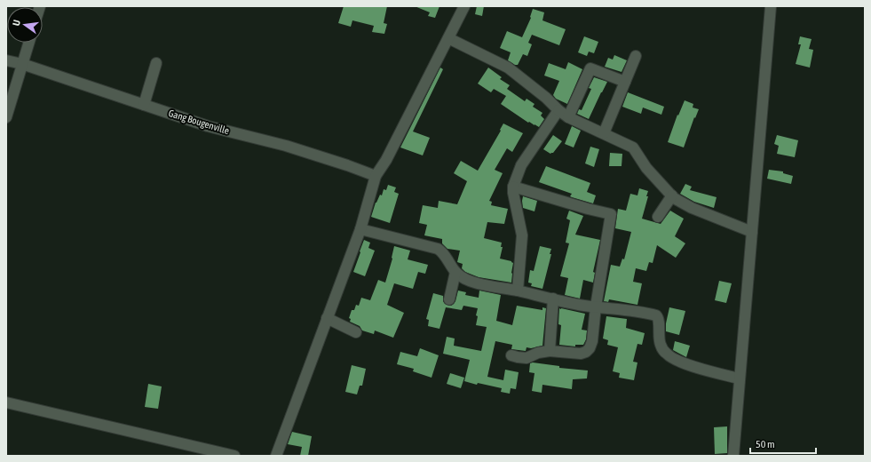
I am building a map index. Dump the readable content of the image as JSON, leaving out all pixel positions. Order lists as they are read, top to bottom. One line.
{"streets":{"street":["Gang Bougenville"]},"scale_bar":"50 m","north":"left"}
